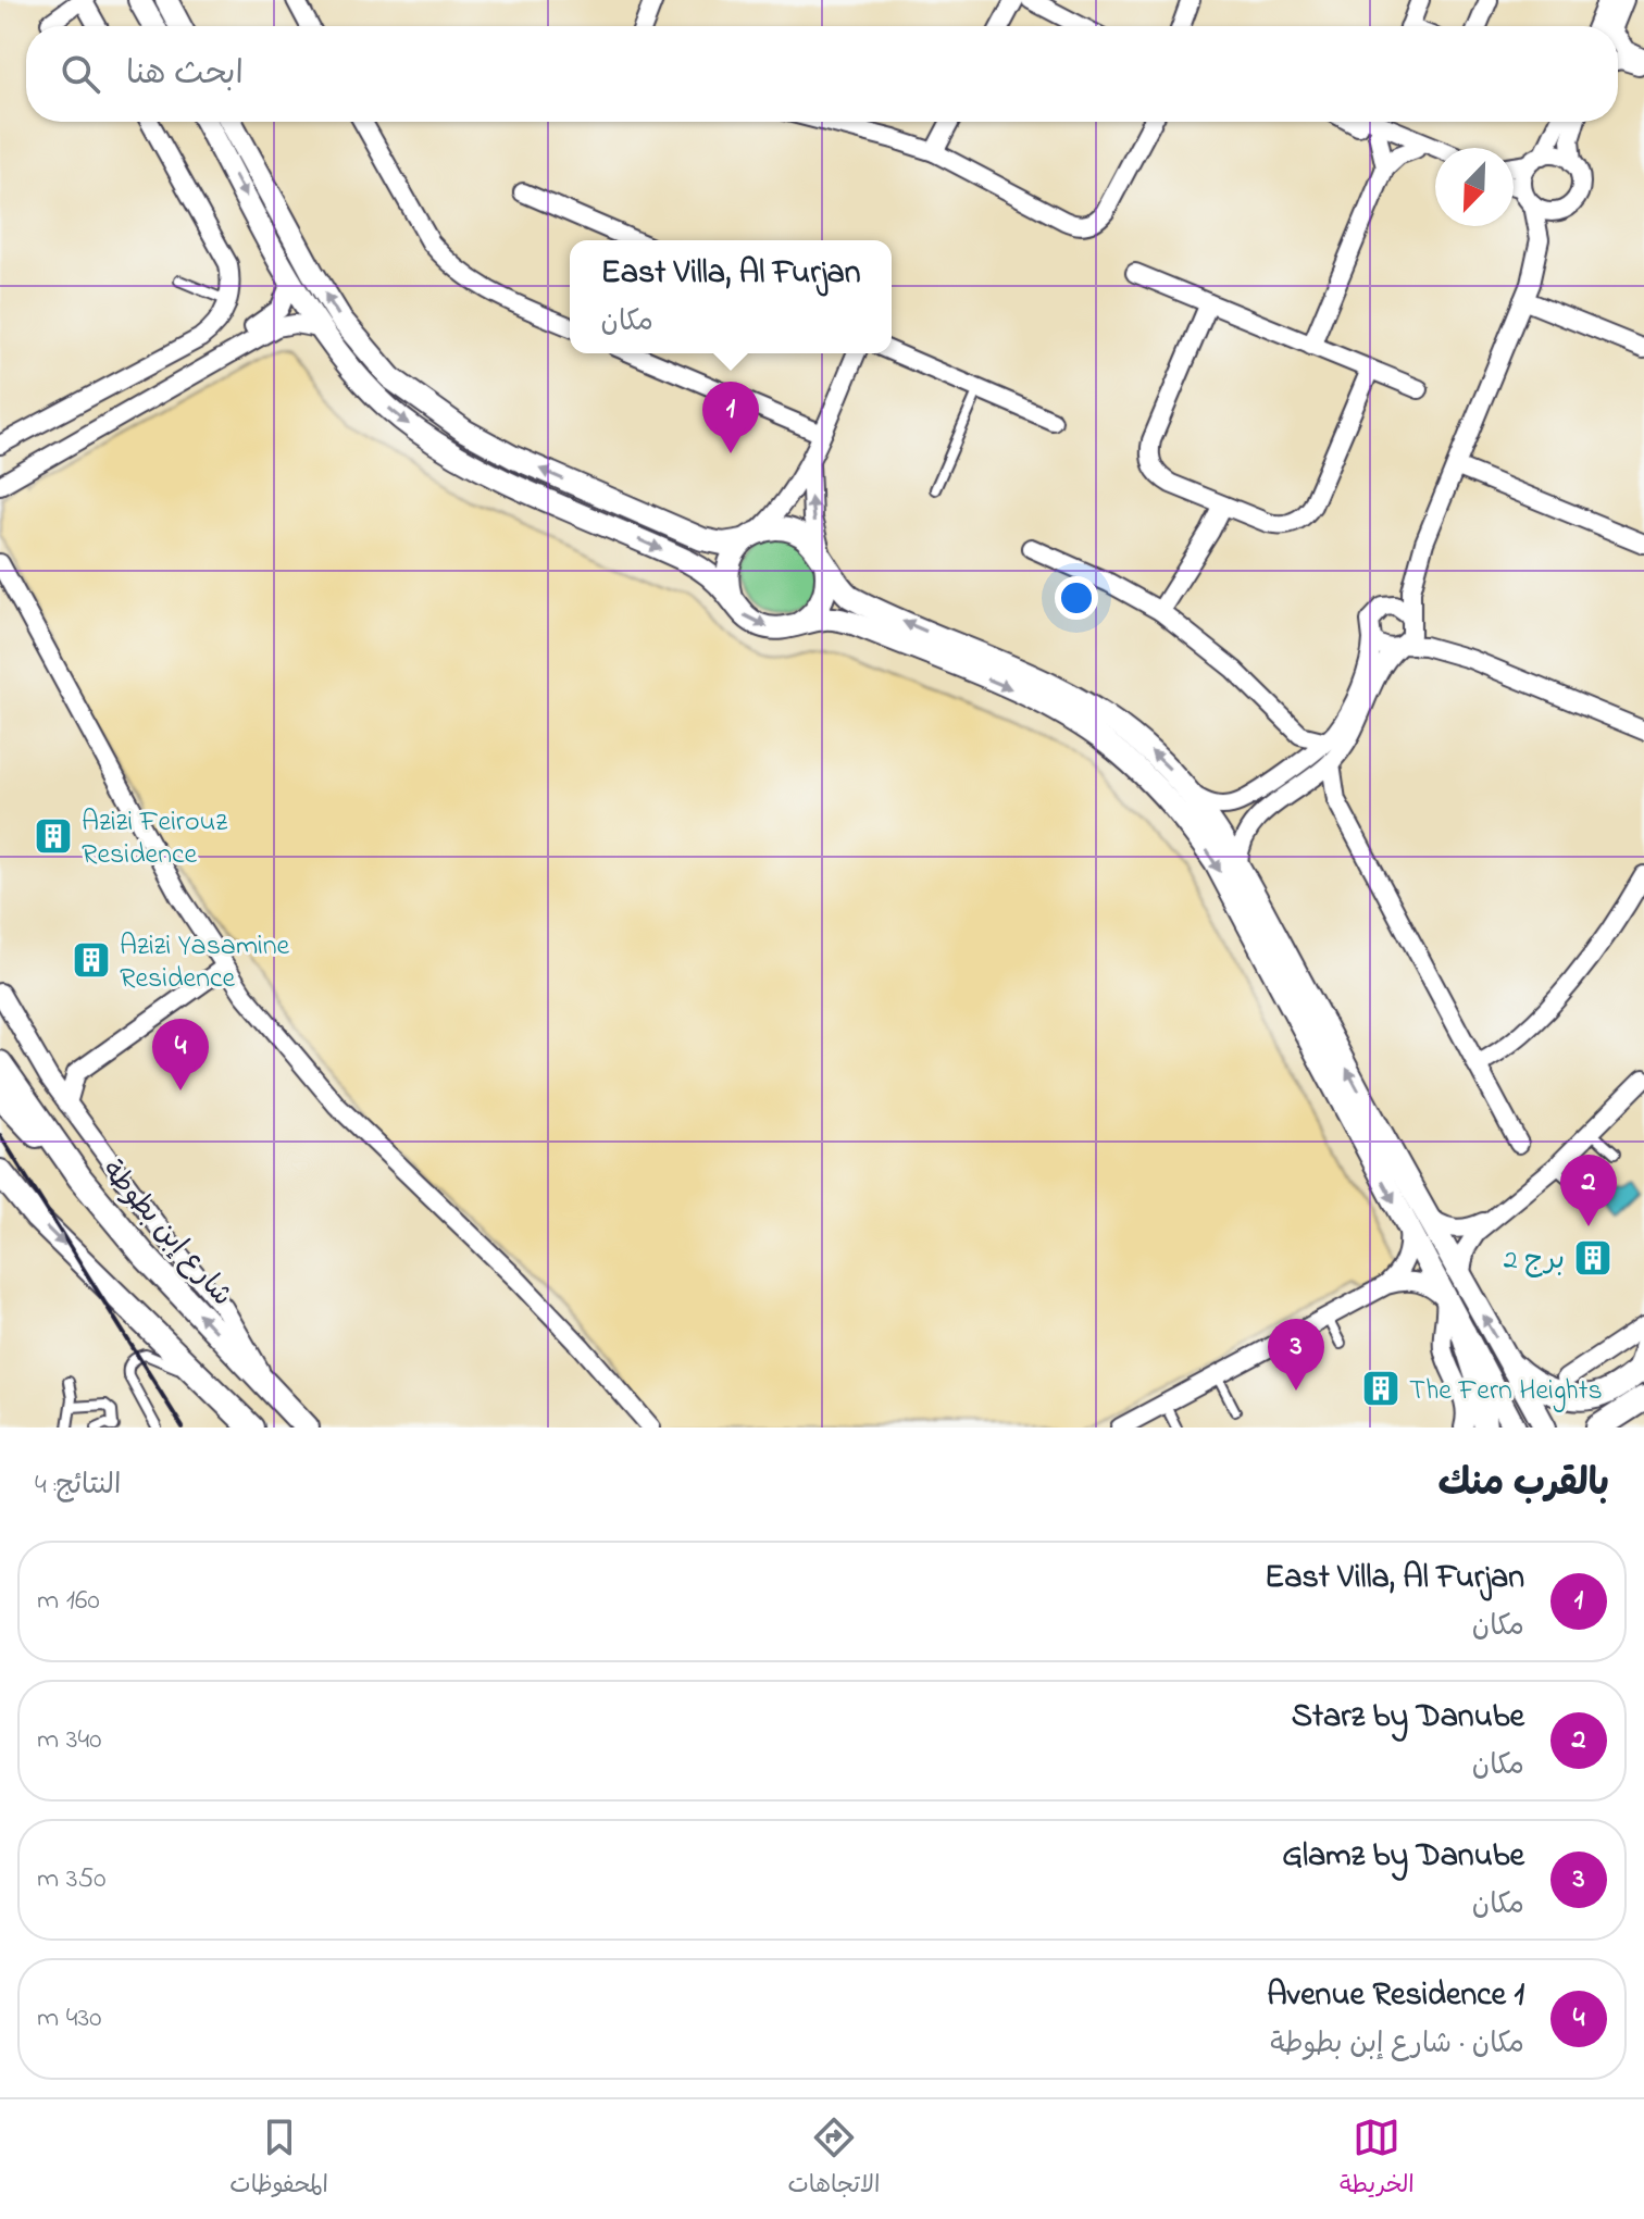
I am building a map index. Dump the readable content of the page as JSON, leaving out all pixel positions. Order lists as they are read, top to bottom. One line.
{"streets":{"main road":["شارع إبن بطوطة"]},"places":{"building":["Azizi Feirouz Residence","Azizi Yasamine Residence","برج 2","The Fern Heights"]},"north":"bottom left","page":{"search":"ابحث هنا","popup":["East Villa, Al Furjan","مكان"],"pins":["1","4","2","3"],"heading":["بالقرب منك","النتائج: 4"],"list":[{"mark":"1","name":"East Villa, Al Furjan","note":"مكان","value":"160 m"},{"mark":"2","name":"Starz by Danube","note":"مكان","value":"340 m"},{"mark":"3","name":"Glamz by Danube","note":"مكان","value":"350 m"},{"mark":"4","name":"Avenue Residence 1","note":"مكان · شارع إبن بطوطة","value":"430 m"}],"nav":["الخريطة","الاتجاهات","المحفوظات"]}}
